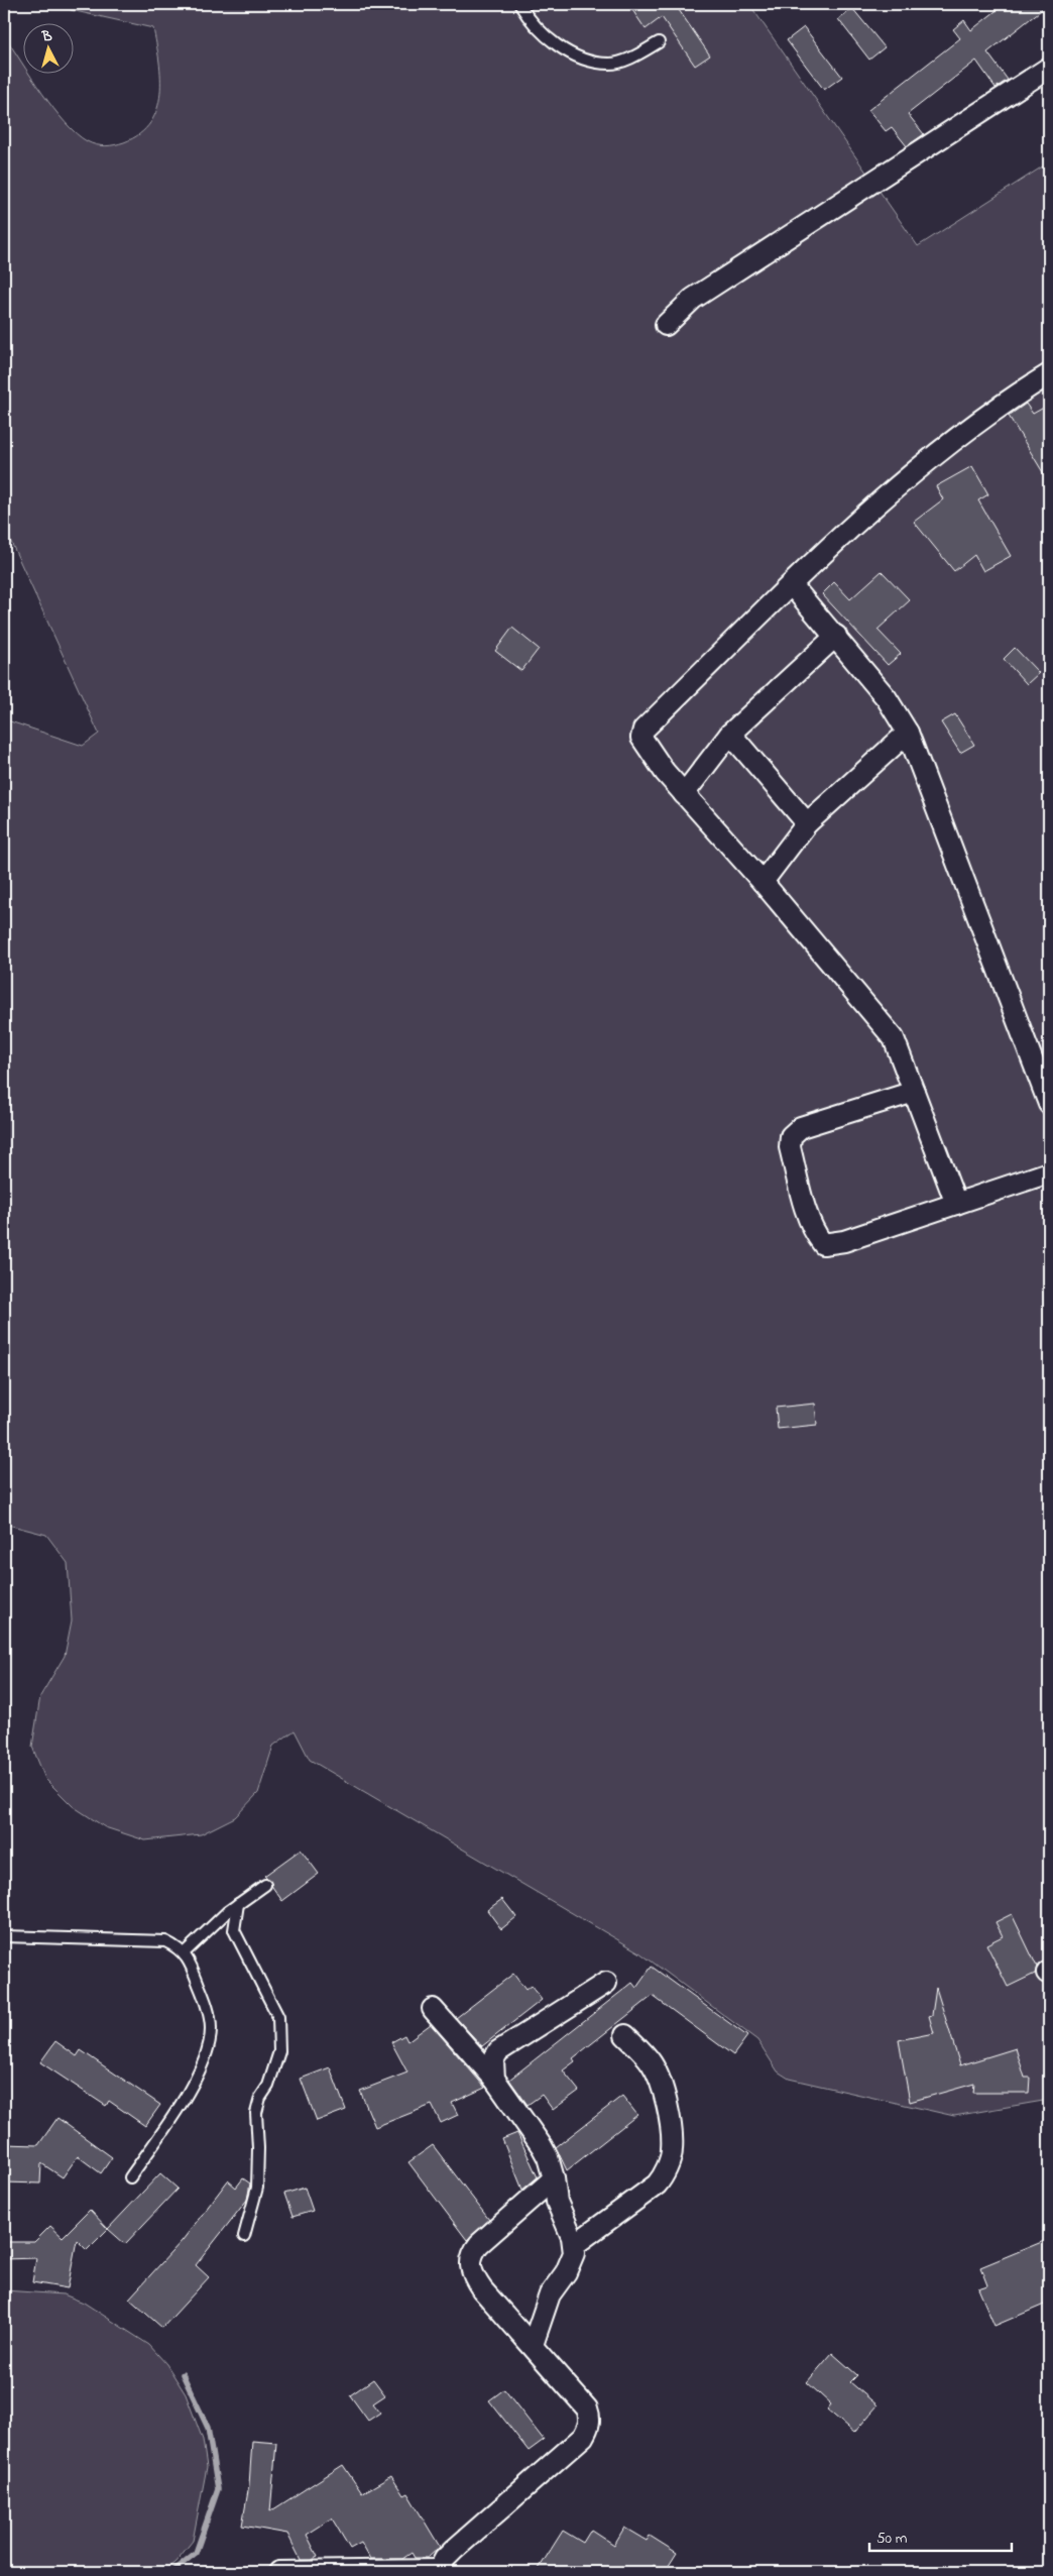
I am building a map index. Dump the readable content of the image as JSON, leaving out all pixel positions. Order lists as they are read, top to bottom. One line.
{"scale_bar":"50 m","north":"top"}
